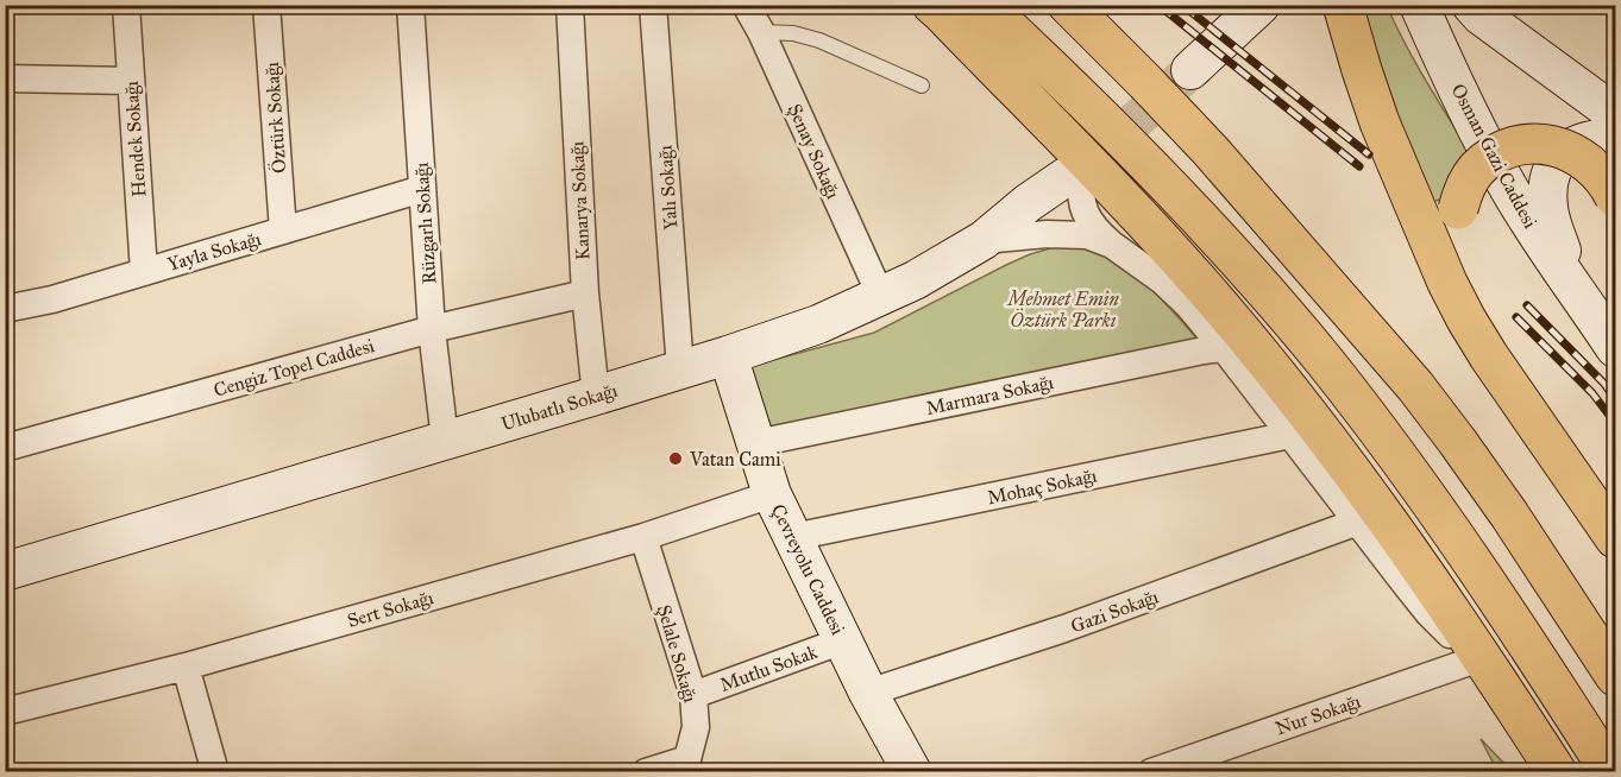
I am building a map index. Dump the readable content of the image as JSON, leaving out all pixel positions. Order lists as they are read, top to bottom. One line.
{"streets":{"main road":["Osman Gazi Caddesi","Ulubatlı Sokağı","Çevreyolu Caddesi"],"street":["Öztürk Sokağı","Hendek Sokağı","Şenay Sokağı","Yalı Sokağı","Kanarya Sokağı","Rüzgarlı Sokağı","Yayla Sokağı","Cengiz Topel Caddesi","Marmara Sokağı","Mohaç Sokağı","Sert Sokağı","Gazi Sokağı","Şelale Sokağı","Mutlu Sokak","Nur Sokağı"]},"crossings":[["Öztürk Sokağı","Yayla Sokağı"],["Hendek Sokağı","Yayla Sokağı"],["Şenay Sokağı","Ulubatlı Sokağı"],["Yalı Sokağı","Ulubatlı Sokağı"],["Kanarya Sokağı","Cengiz Topel Caddesi"],["Kanarya Sokağı","Ulubatlı Sokağı"],["Rüzgarlı Sokağı","Yayla Sokağı"],["Rüzgarlı Sokağı","Cengiz Topel Caddesi"],["Rüzgarlı Sokağı","Ulubatlı Sokağı"],["Marmara Sokağı","Çevreyolu Caddesi"],["Ulubatlı Sokağı","Çevreyolu Caddesi"],["Mohaç Sokağı","Çevreyolu Caddesi"],["Çevreyolu Caddesi","Sert Sokağı"],["Çevreyolu Caddesi","Gazi Sokağı"],["Çevreyolu Caddesi","Mutlu Sokak"],["Sert Sokağı","Şelale Sokağı"],["Şelale Sokağı","Mutlu Sokak"]],"parks":["Mehmet Emin Öztürk Parkı"],"places":["Vatan Cami"]}
